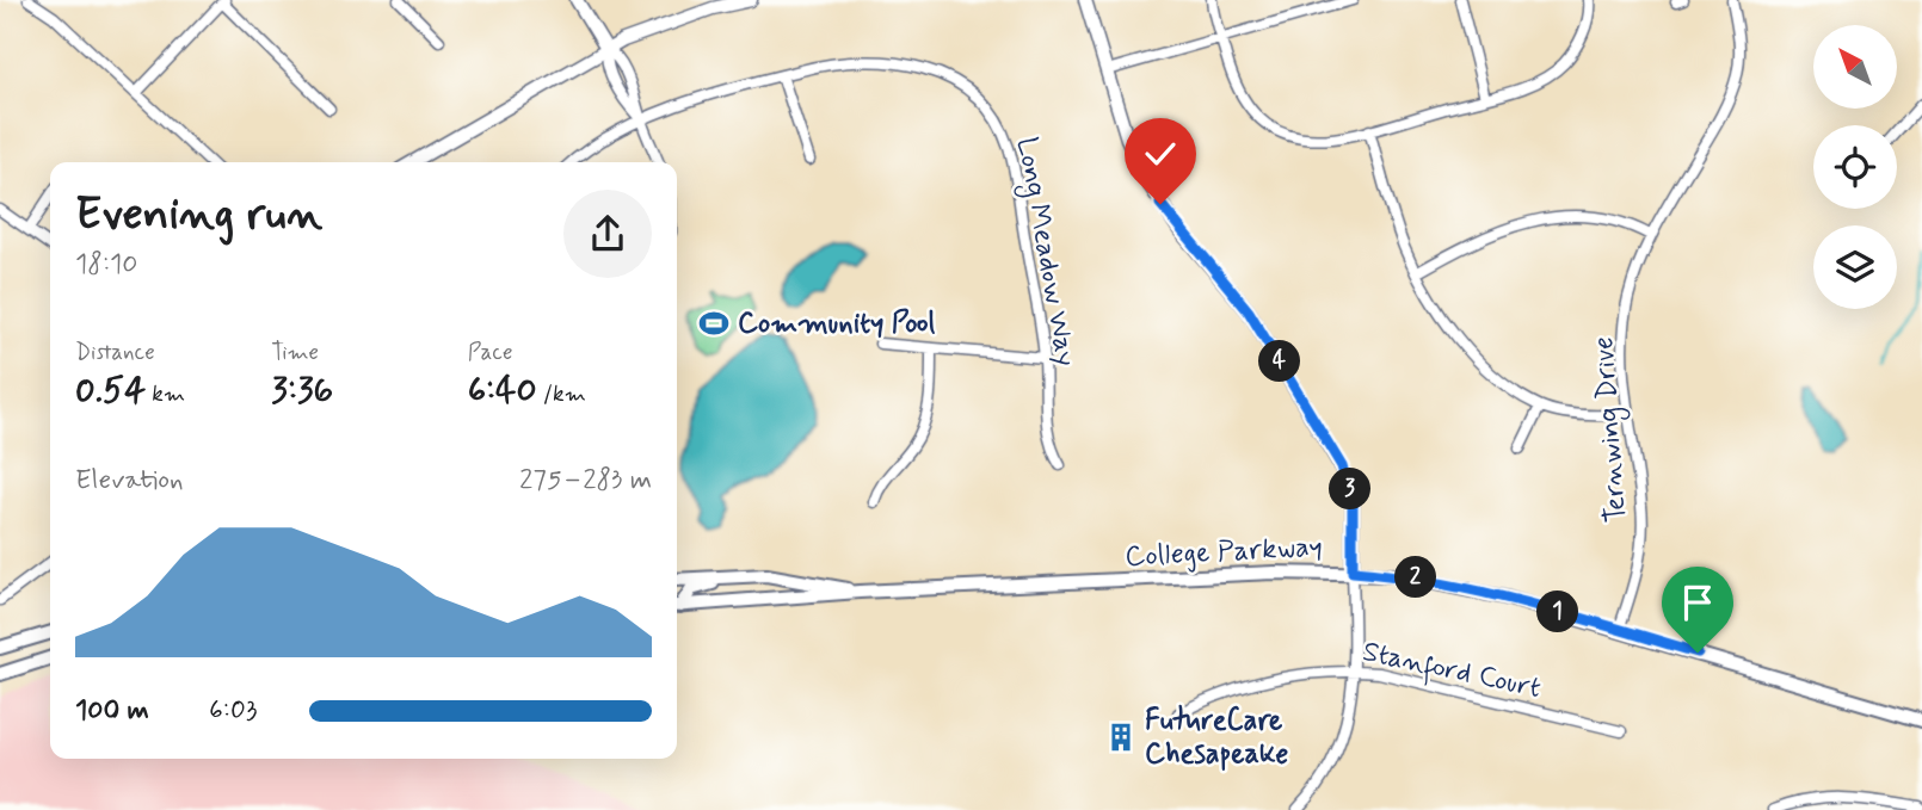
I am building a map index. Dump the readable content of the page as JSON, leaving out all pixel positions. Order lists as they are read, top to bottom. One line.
{"streets":{"main road":["College Parkway"],"street":["Long Meadow Way","Ternwing Drive","Stanford Court"]},"crossings":[["Ternwing Drive","College Parkway"]],"places":{"sports":["Community Pool"],"building":["FutureCare Chesapeake"]},"north":"top left","page":{"heading":["Evening run","18:10"],"stats":[["Distance","0.54 km"],["Time","3:36"],["Pace","6:40 /km"]],"pins":["4","3","2","1"],"chart":["Elevation","275–283 m"],"list":[{"name":"100 m","note":"6:03"}]}}
